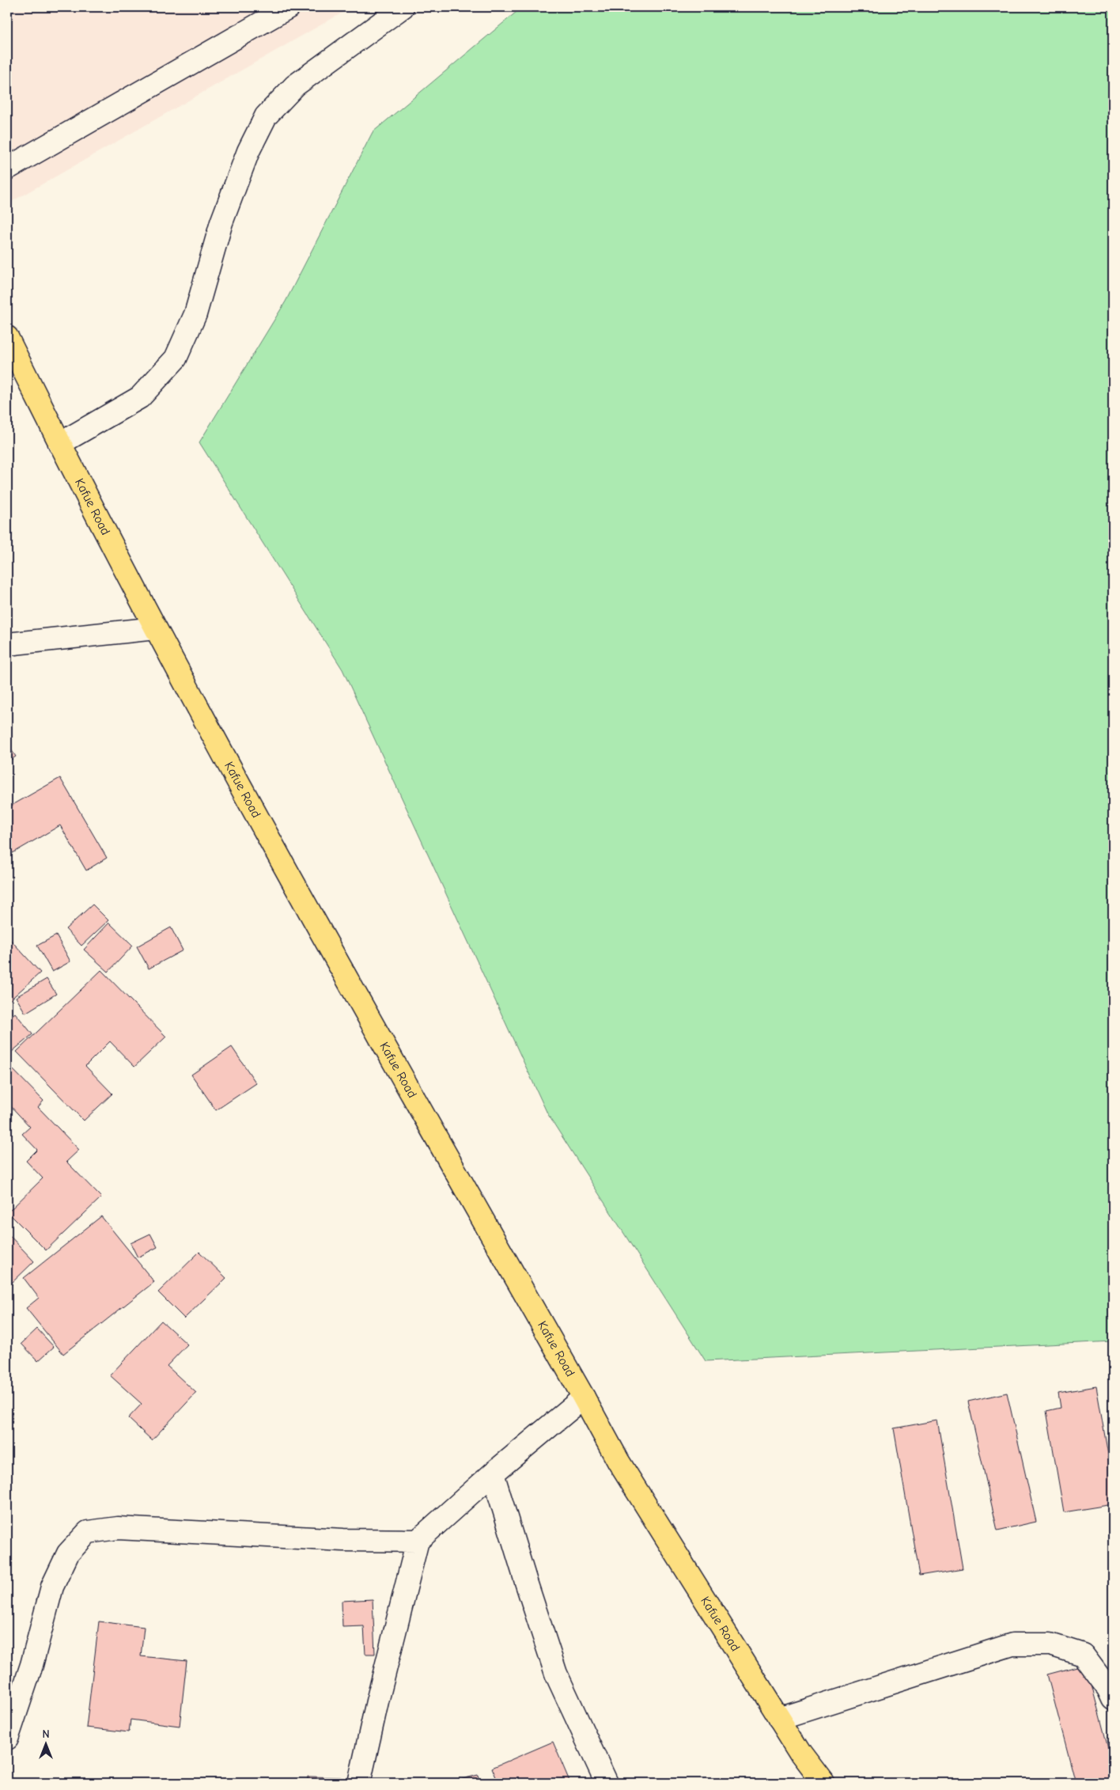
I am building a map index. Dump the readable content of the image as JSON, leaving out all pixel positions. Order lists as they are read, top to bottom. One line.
{"streets":{"highway":["Kafue Road"]},"north":"top"}
